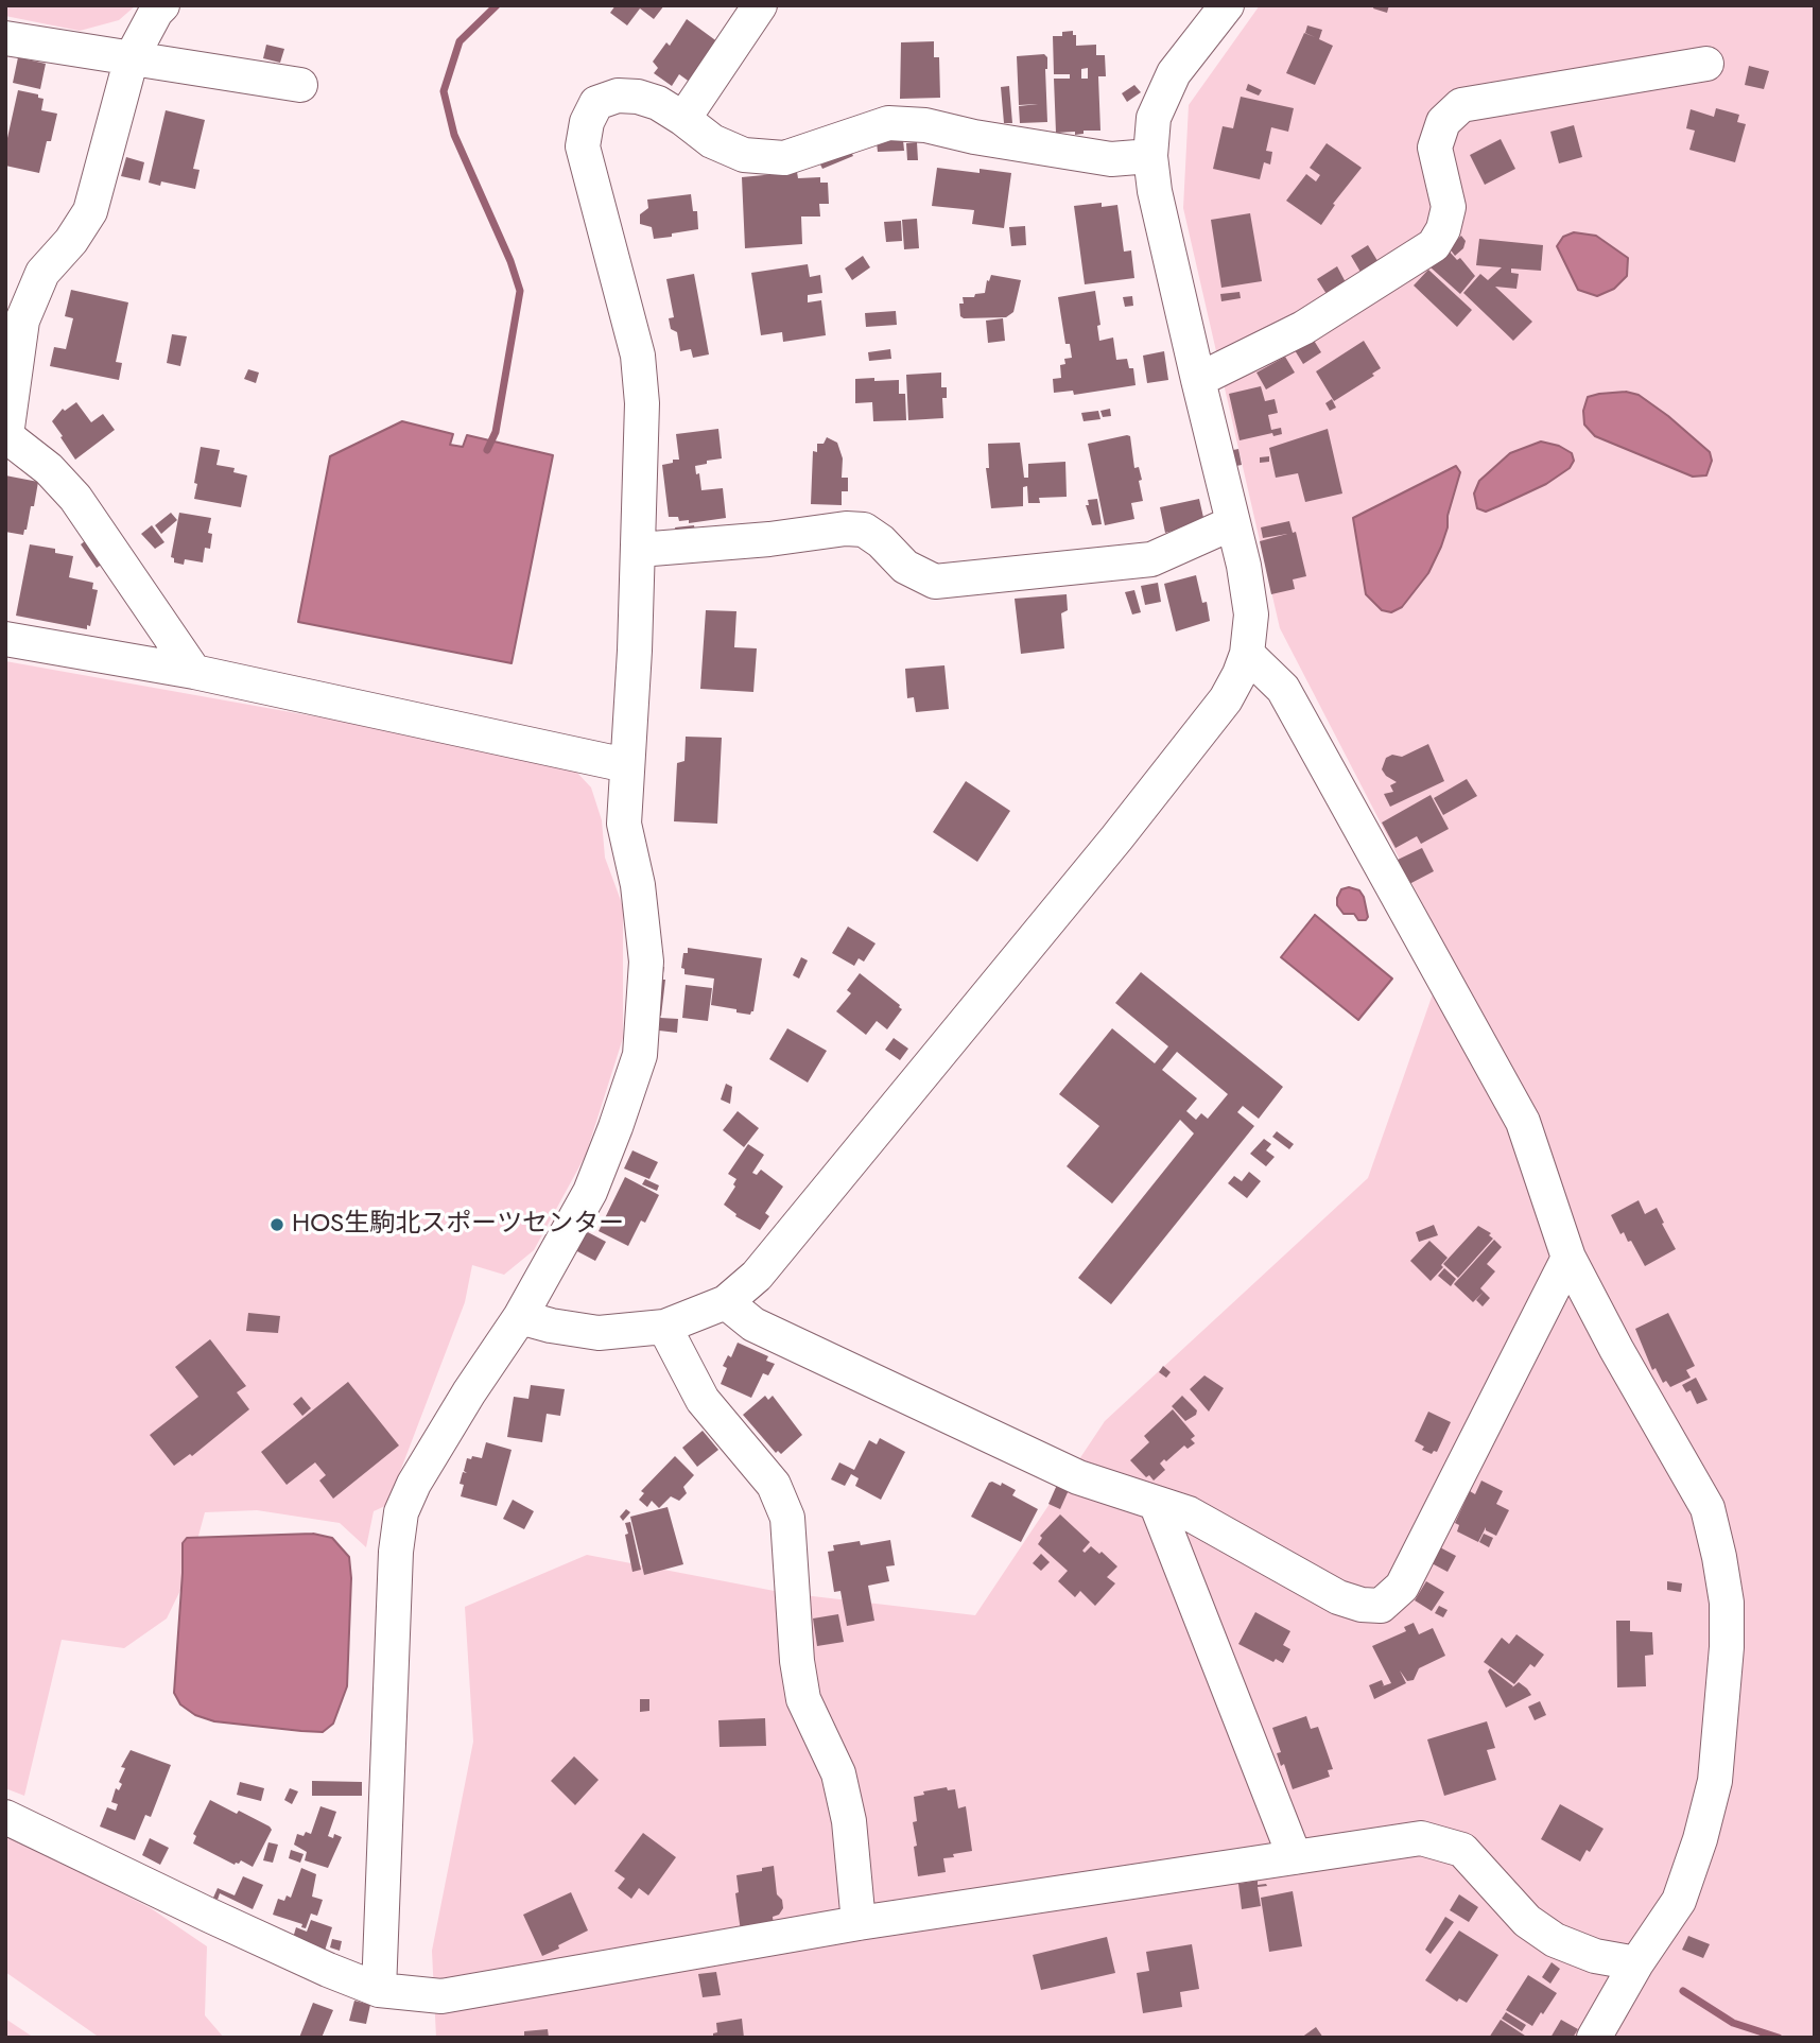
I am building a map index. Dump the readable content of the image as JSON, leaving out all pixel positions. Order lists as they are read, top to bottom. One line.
{"places":["HOS生駒北スポーツセンター"]}
